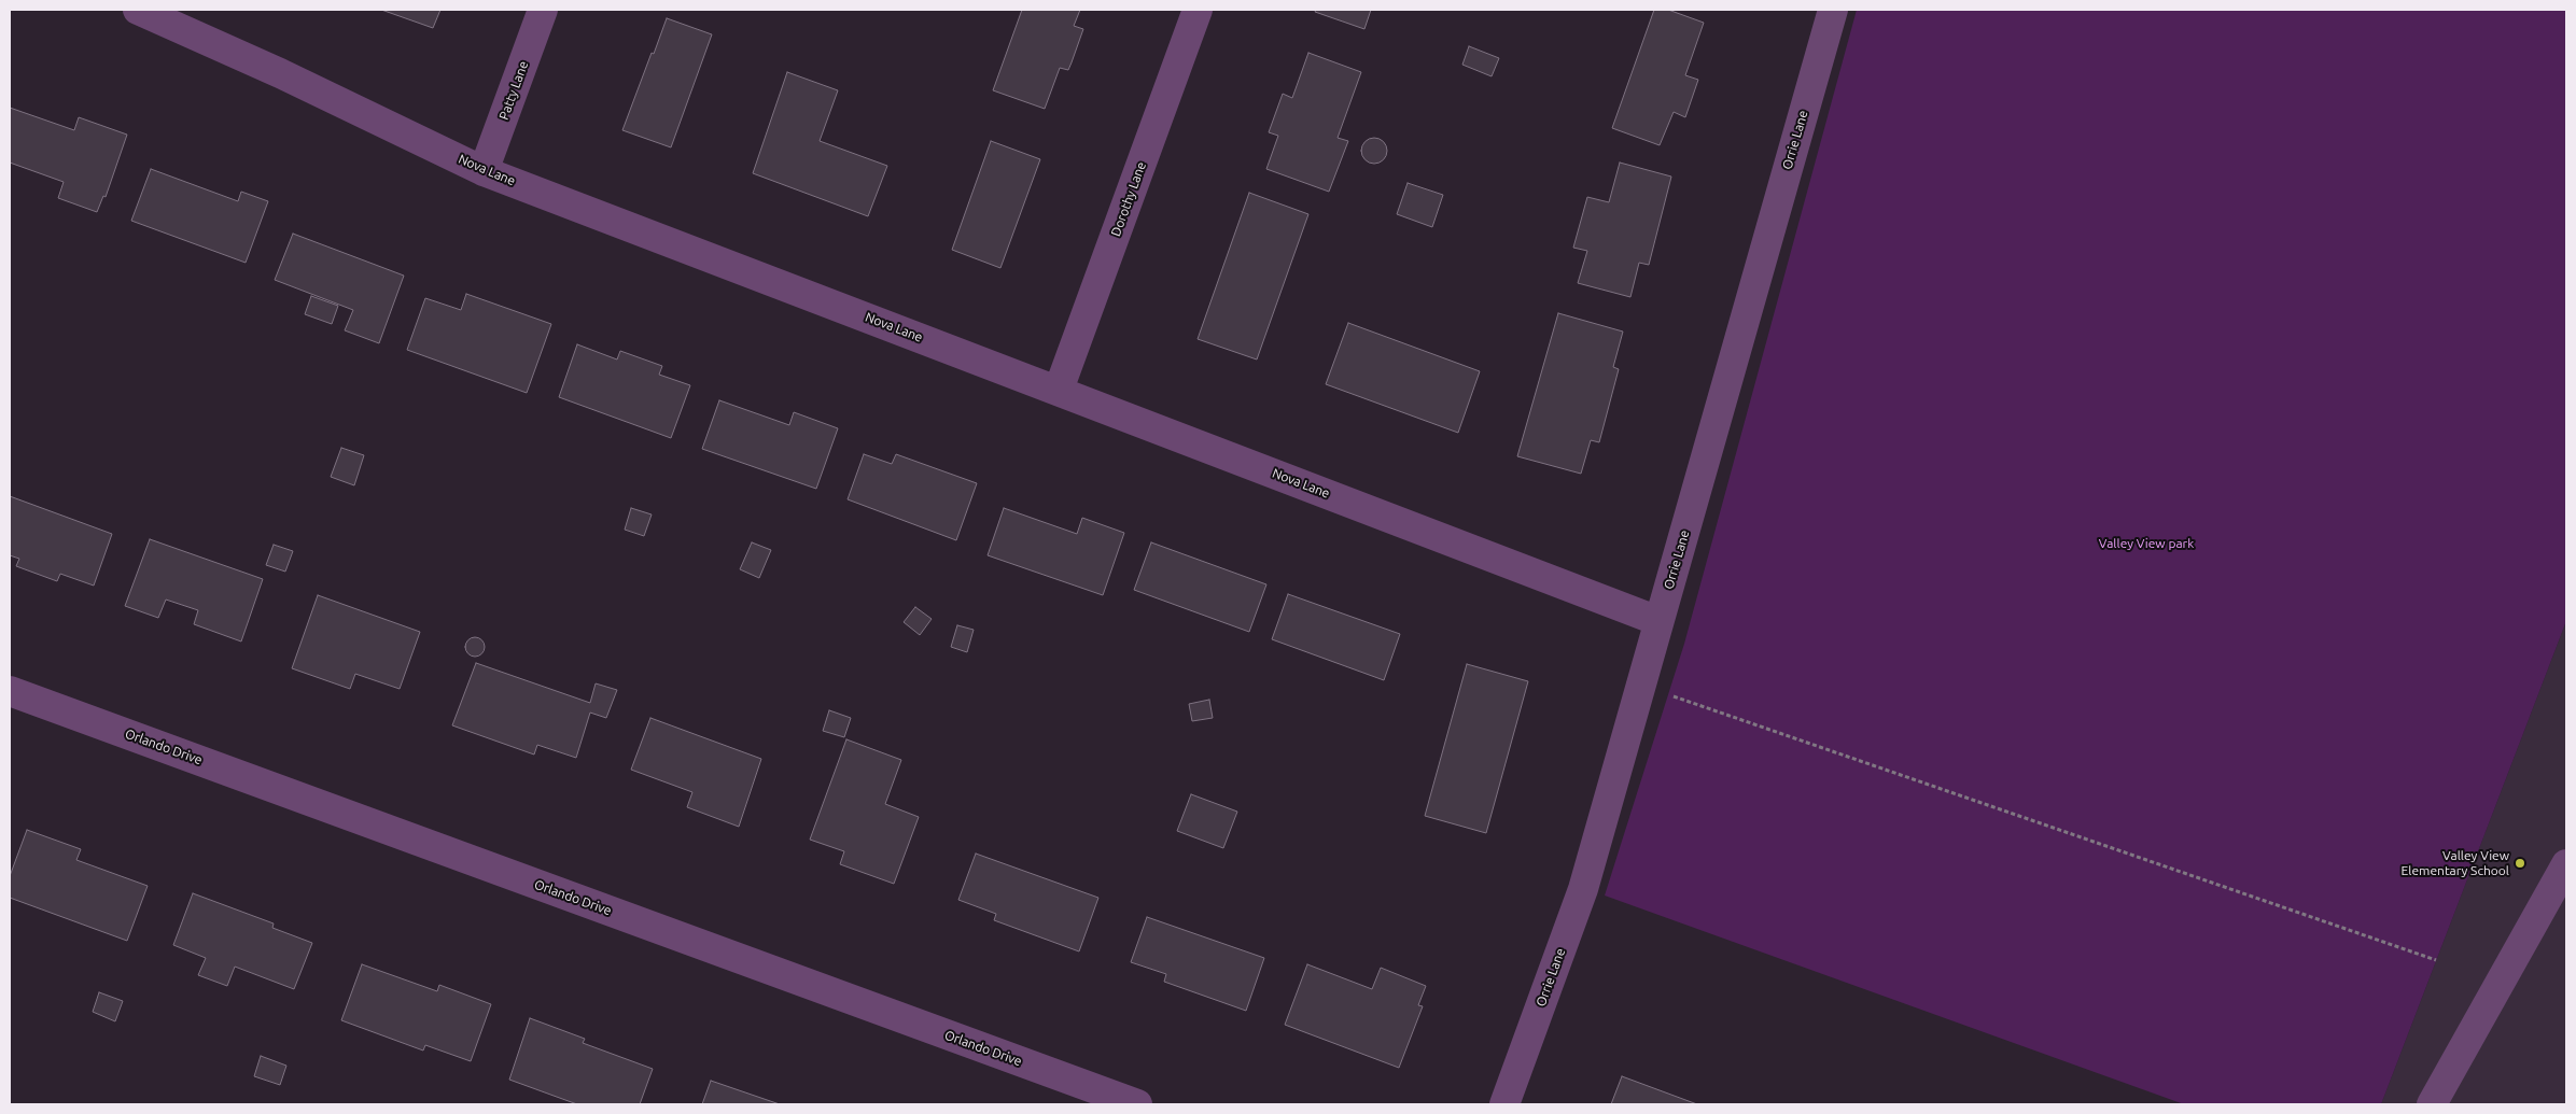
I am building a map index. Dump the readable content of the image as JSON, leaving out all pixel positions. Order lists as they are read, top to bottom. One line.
{"streets":{"street":["Patty Lane","Orrie Lane","Nova Lane","Dorothy Lane","Orlando Drive"]},"crossings":[["Patty Lane","Nova Lane"],["Orrie Lane","Nova Lane"],["Nova Lane","Dorothy Lane"]],"parks":["Valley View park"],"places":["Valley View Elementary School"]}
